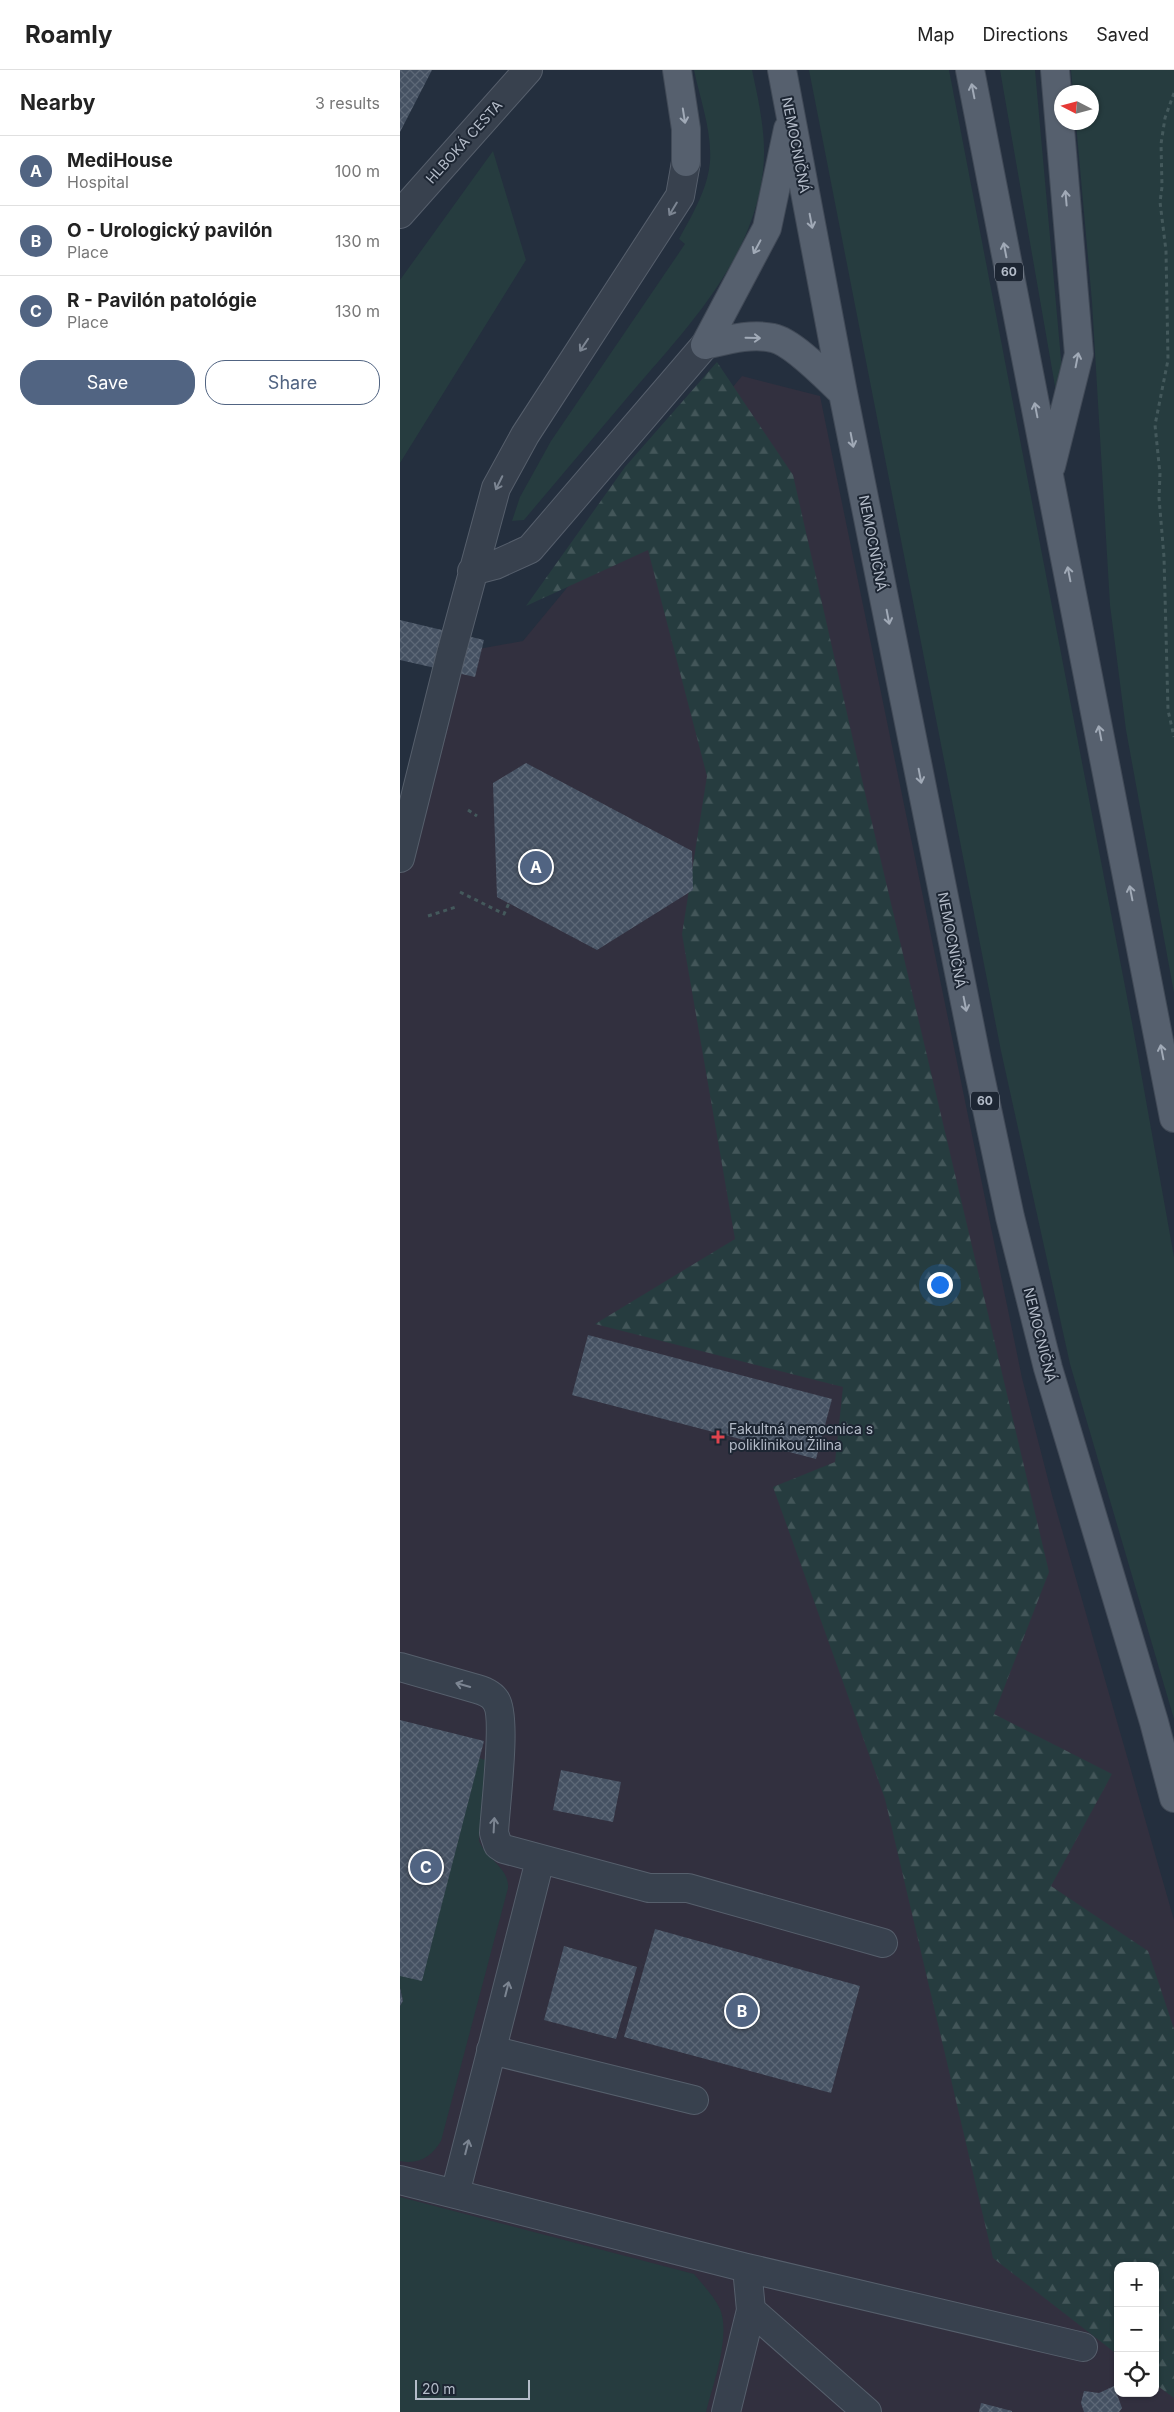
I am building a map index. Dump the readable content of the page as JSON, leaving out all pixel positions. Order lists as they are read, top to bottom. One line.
{"streets":{"main road":["NEMOCNIČNÁ","60"],"street":["HLBOKÁ CESTA"]},"places":{"health":["Fakultná nemocnica s poliklinikou Žilina"]},"scale_bar":"20 m","north":"left","page":{"header":"Roamly","nav":["Map","Directions","Saved"],"heading":["Nearby","3 results"],"list":[{"mark":"A","name":"MediHouse","note":"Hospital","value":"100 m"},{"mark":"B","name":"O - Urologický pavilón","note":"Place","value":"130 m"},{"mark":"C","name":"R - Pavilón patológie","note":"Place","value":"130 m"}],"buttons":["Save","Share"],"pins":["A","C","B"],"map_buttons":["+","−"],"scale":"20 m"}}
